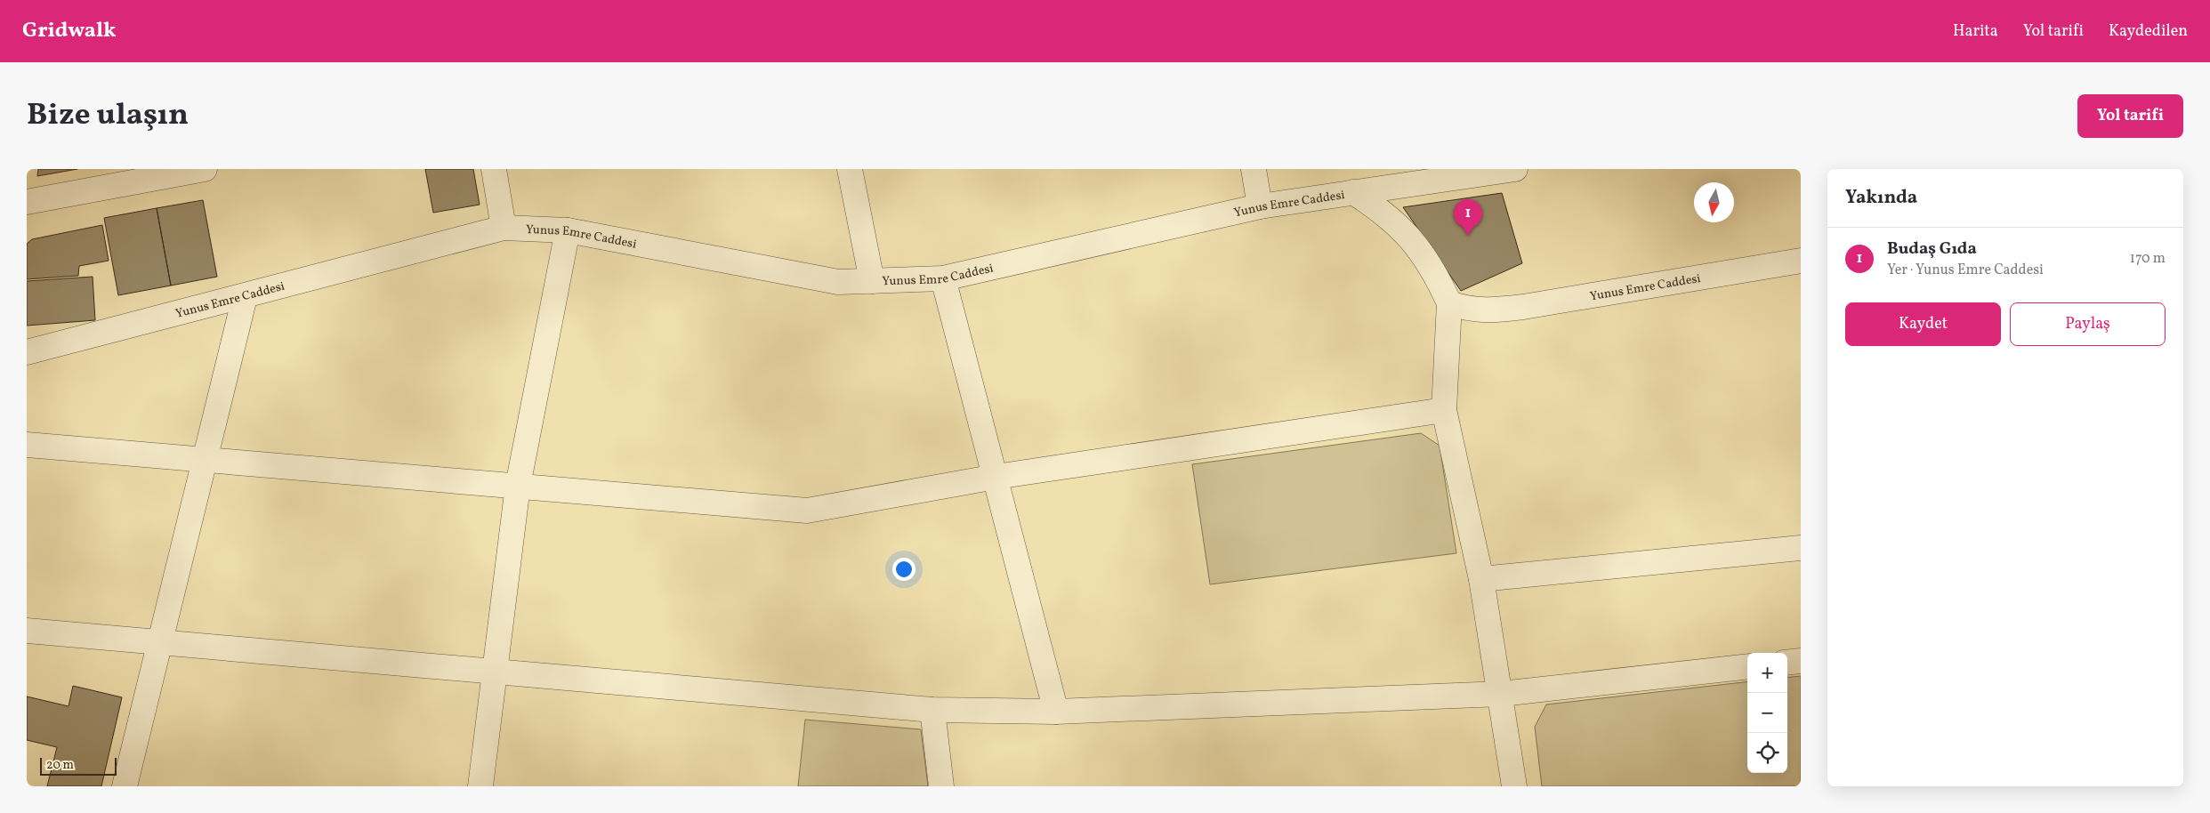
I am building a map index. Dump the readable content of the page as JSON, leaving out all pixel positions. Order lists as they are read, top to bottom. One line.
{"streets":{"street":["Yunus Emre Caddesi"]},"scale_bar":"20 m","north":"bottom","page":{"header":"Gridwalk","nav":["Harita","Yol tarifi","Kaydedilen"],"title":"Bize ulaşın","buttons":["Yol tarifi",["Kaydet","Paylaş"]],"heading":"Yakında","pins":"1","list":[{"mark":"1","name":"Budaş Gıda","note":"Yer · Yunus Emre Caddesi","value":"170 m"}],"map_buttons":["+","−"],"scale":"20 m"}}
